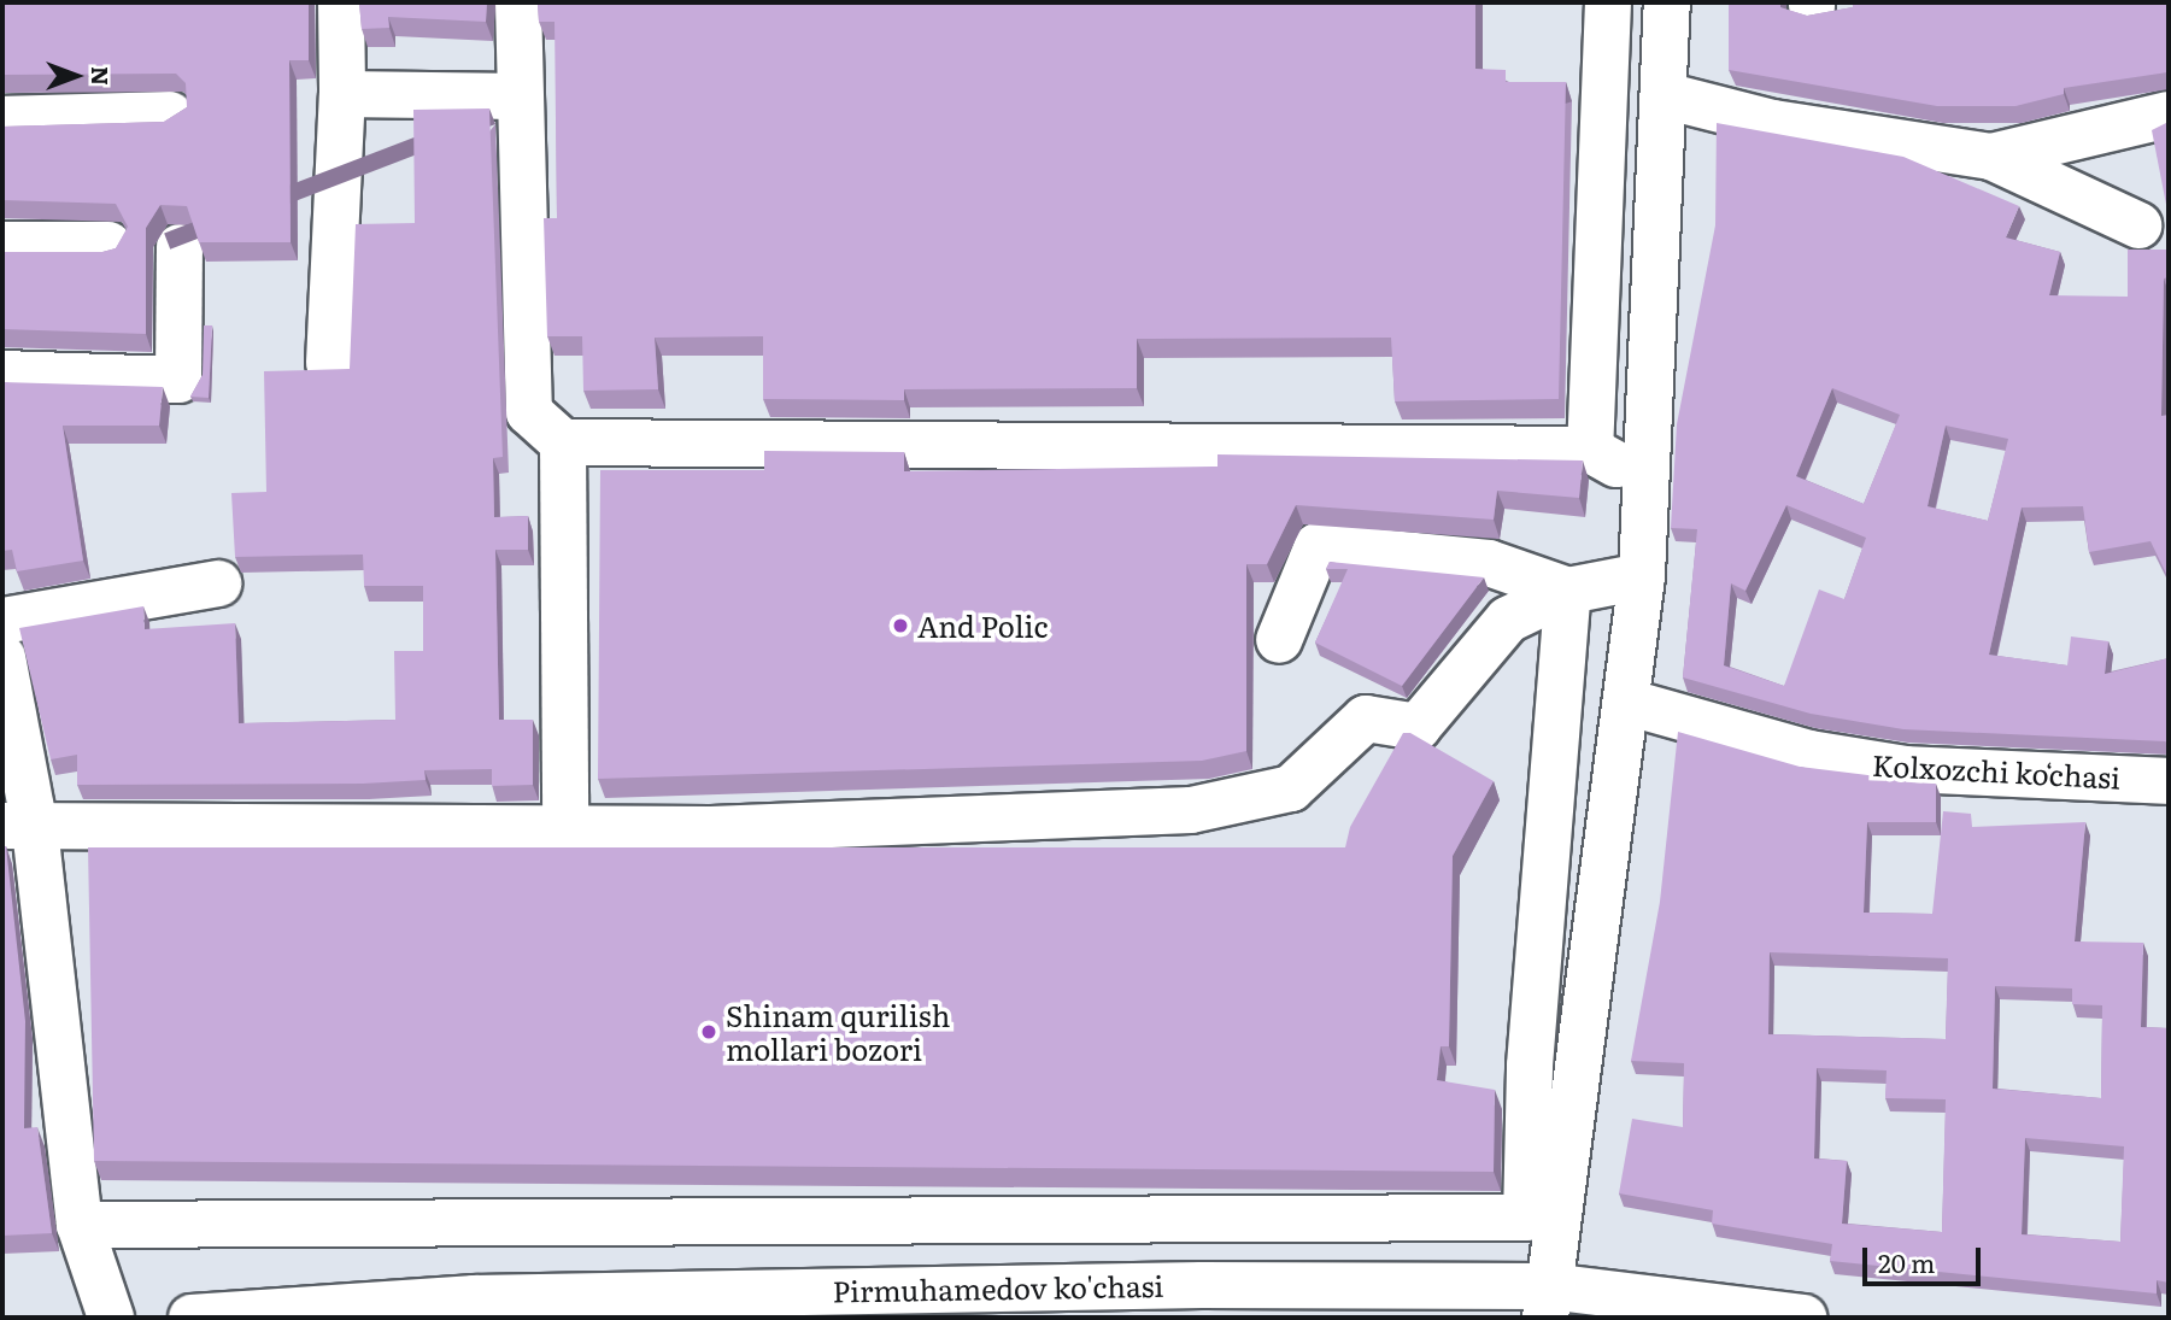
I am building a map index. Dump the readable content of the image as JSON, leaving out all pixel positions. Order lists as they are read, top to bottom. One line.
{"streets":{"street":["Kolxozchi koʻchasi","Pirmuhamedov ko'chasi"]},"places":["And Polic","Shinam qurilish mollari bozori"],"scale_bar":"20 m","north":"right"}
